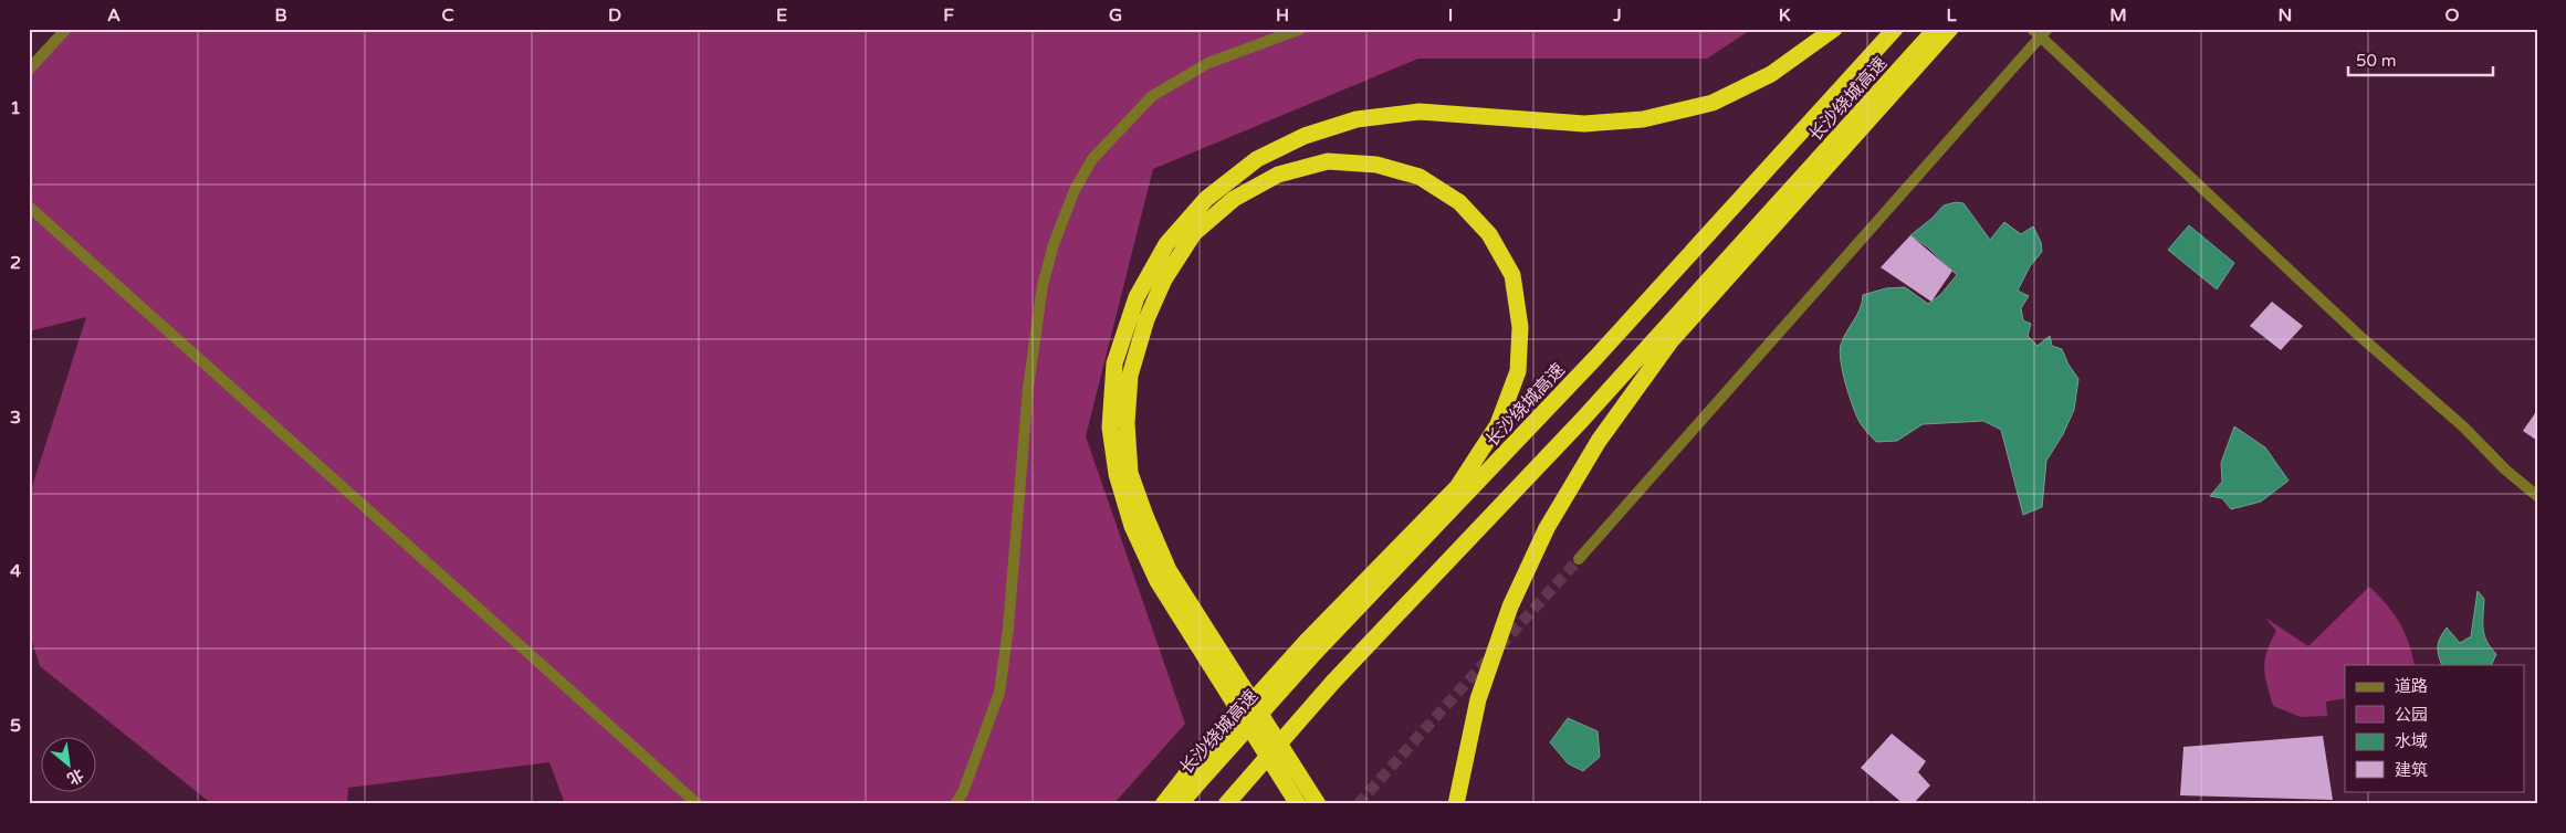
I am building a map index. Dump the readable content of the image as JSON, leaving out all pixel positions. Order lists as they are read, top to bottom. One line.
{"streets":{"highway":["长沙绕城高速"]},"legend":["道路","公园","水域","建筑"],"scale_bar":"50 m","north":"bottom right","grid":{"columns":["A","B","C","D","E","F","G","H","I","J","K","L","M","N","O"],"rows":["1","2","3","4","5"]}}
